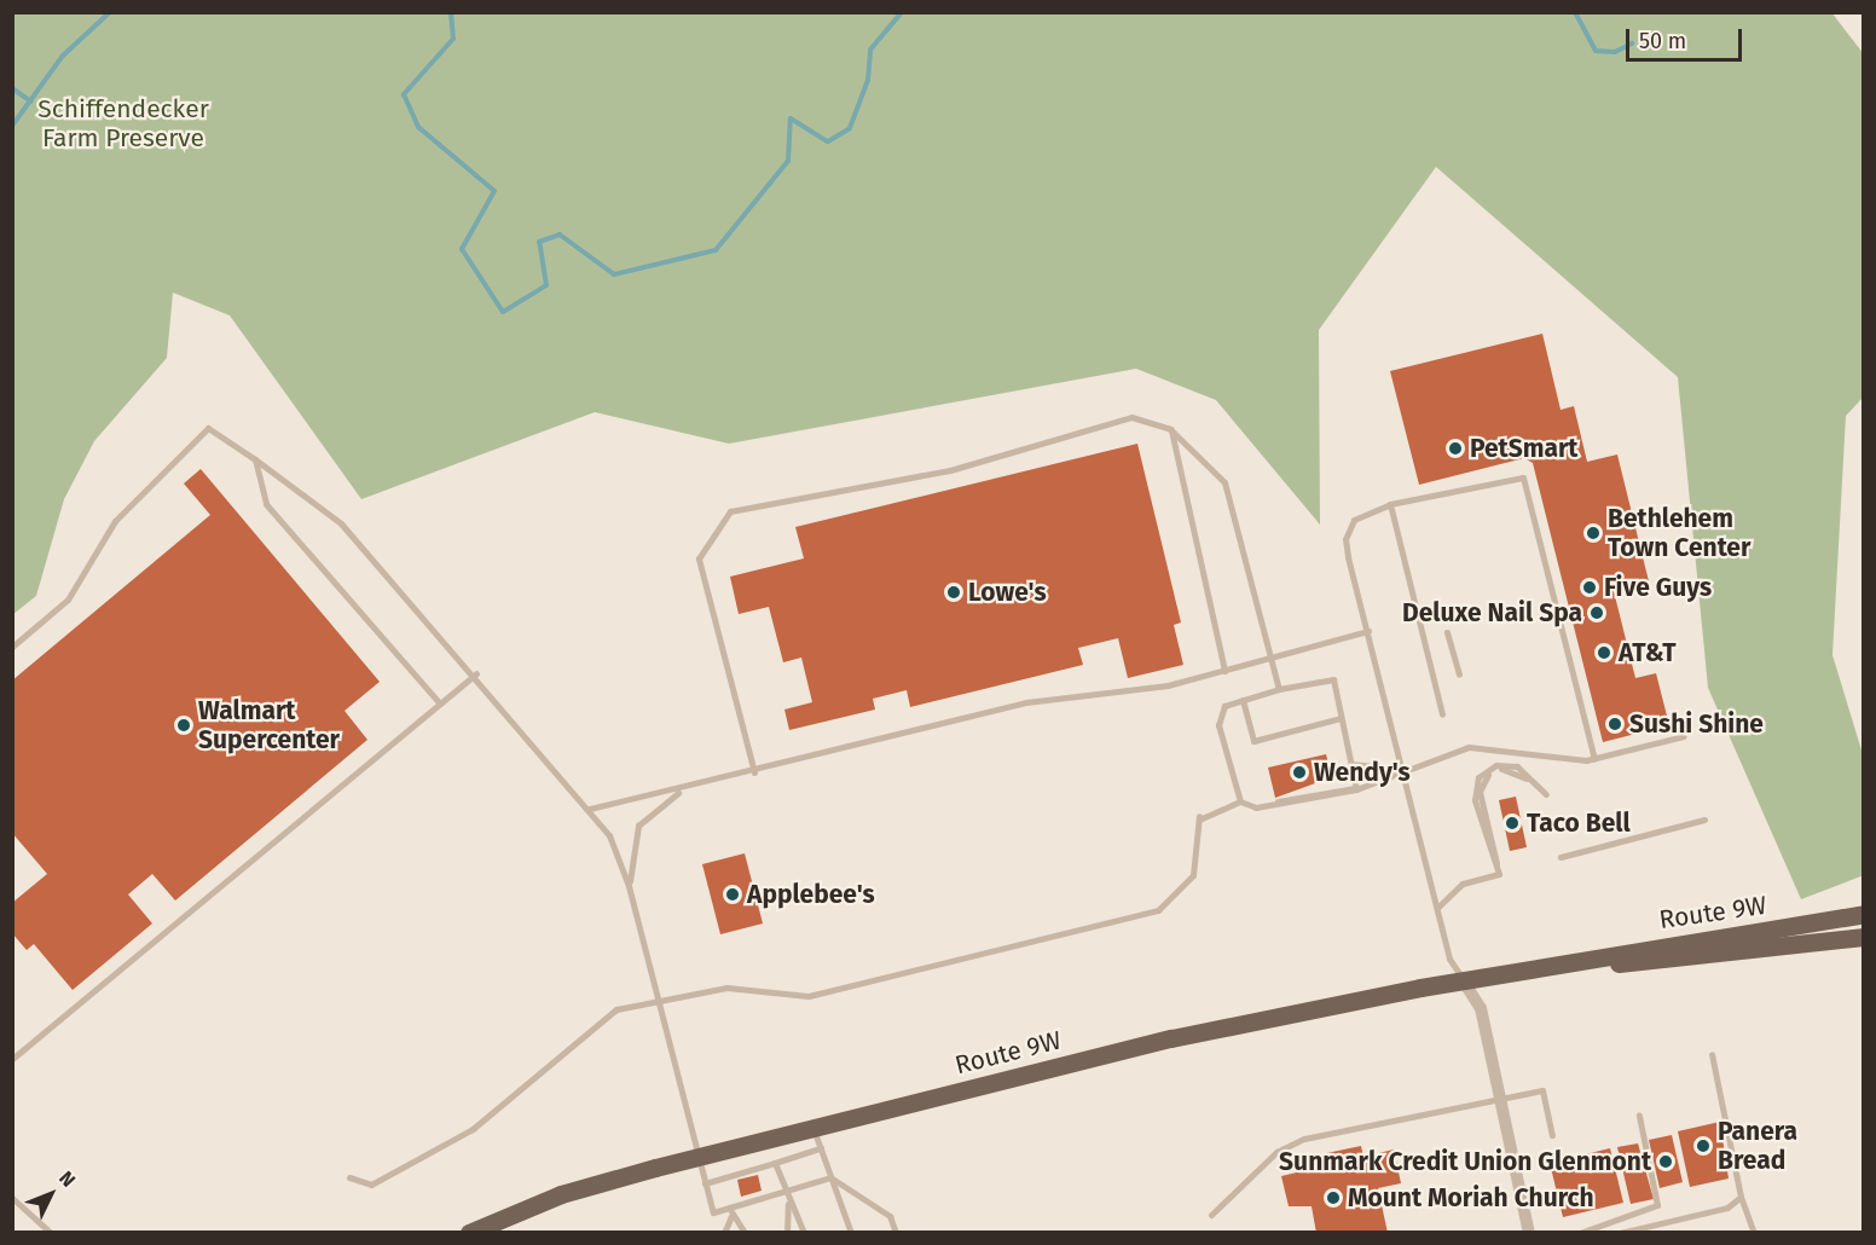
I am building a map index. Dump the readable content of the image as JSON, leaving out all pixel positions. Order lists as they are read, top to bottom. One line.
{"streets":{"main road":["Route 9W"]},"parks":["Schiffendecker Farm Preserve"],"places":["PetSmart","Bethlehem Town Center","Five Guys","Lowe's","Deluxe Nail Spa","AT&T","Sushi Shine","Walmart Supercenter","Wendy's","Taco Bell","Applebee's","Panera Bread","Sunmark Credit Union Glenmont","Mount Moriah Church"],"scale_bar":"50 m","north":"top right"}
